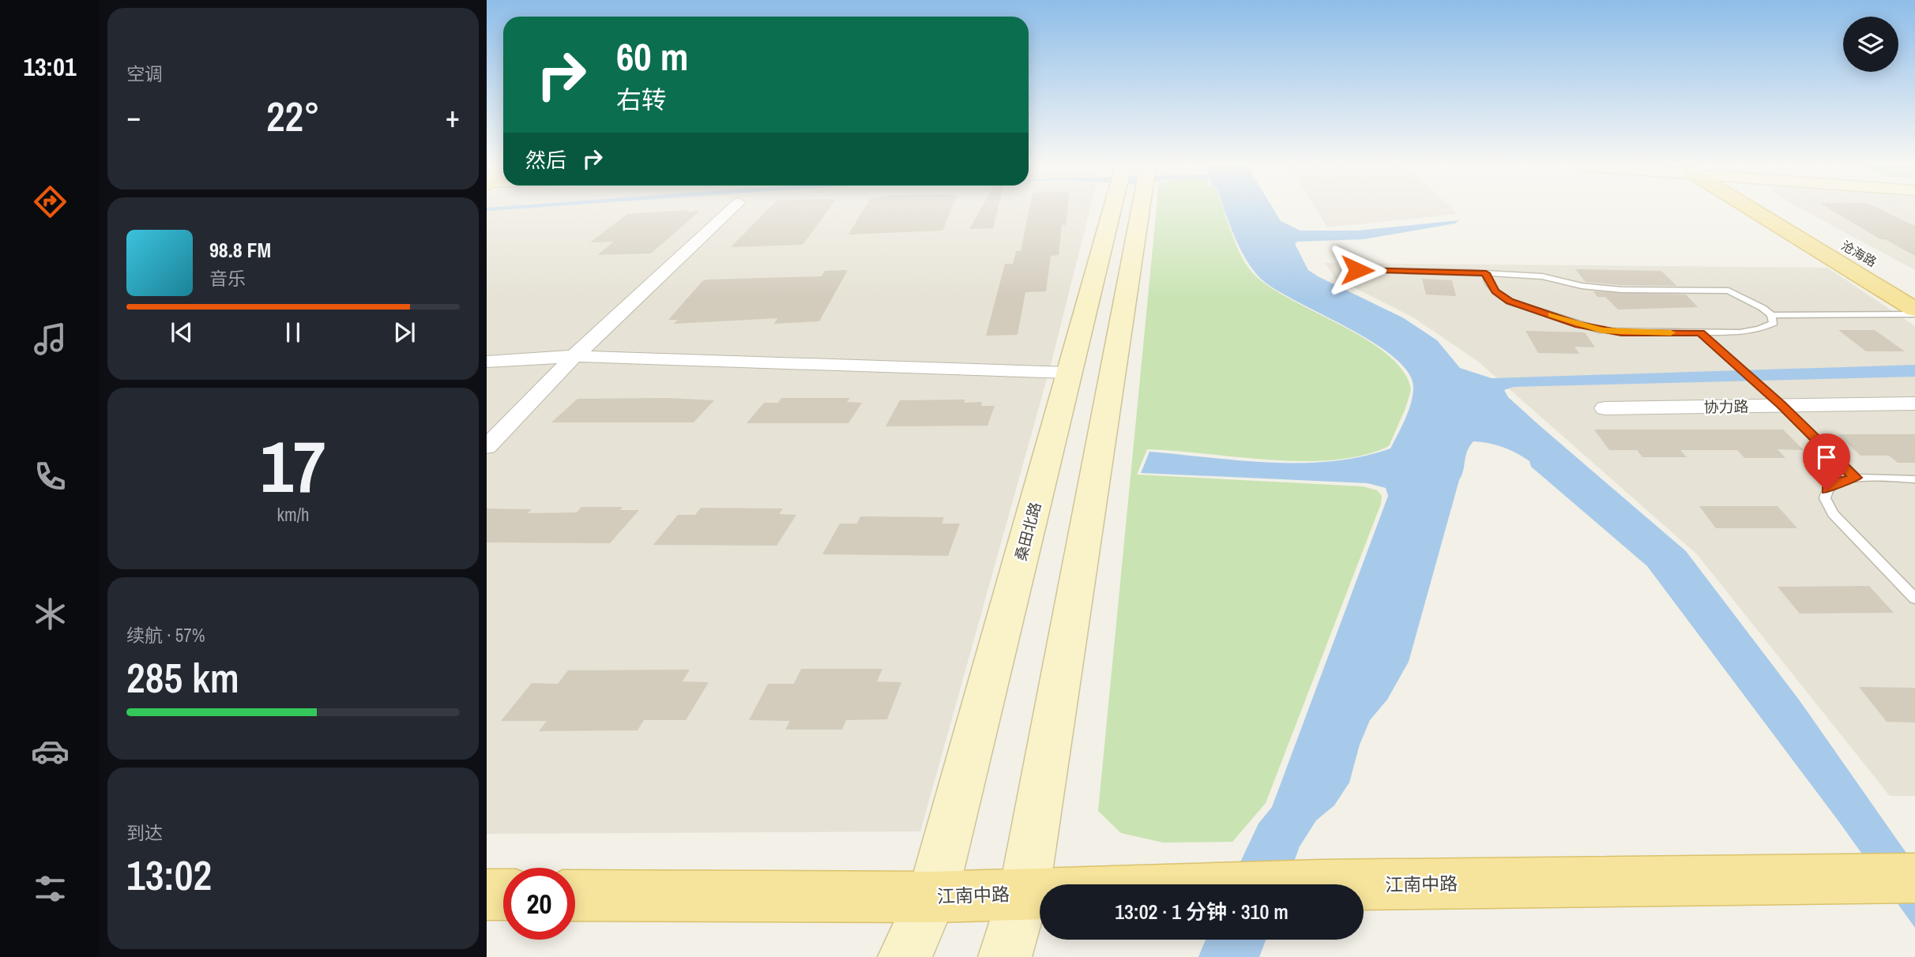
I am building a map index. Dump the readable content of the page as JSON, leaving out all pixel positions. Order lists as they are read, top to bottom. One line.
{"streets":{"main road":["沧海路","桑田北路","江南中路"],"street":["协力路"]},"crossings":[["桑田北路","江南中路"]],"page":{"tabs":"13:01","tile":["空调",["17","km/h"],["续航 · 57%","285 km"],["到达","13:02"]],"turn":["60 m","右转"],"heat":["−","22°","+"],"then":"然后","song":["98.8 FM","音乐"],"limit":"20","trip":"13:02 · 1 分钟 · 310 m"}}
